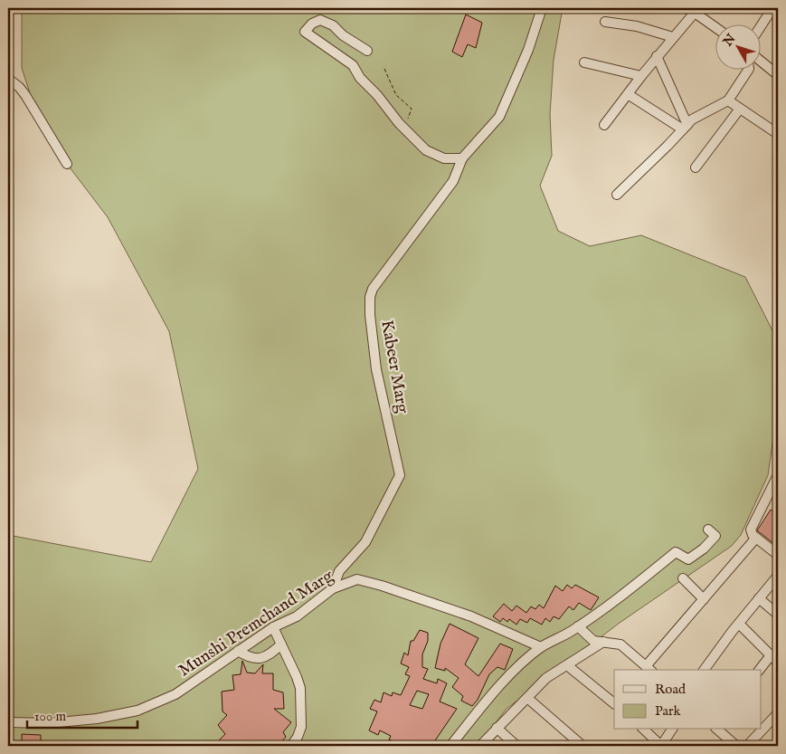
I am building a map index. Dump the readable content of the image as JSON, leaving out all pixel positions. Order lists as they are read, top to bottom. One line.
{"streets":{"street":["Kabeer Marg","Munshi Premchand Marg"]},"crossings":[["Kabeer Marg","Munshi Premchand Marg"]],"legend":["Road","Park"],"scale_bar":"100 m","north":"top left"}
